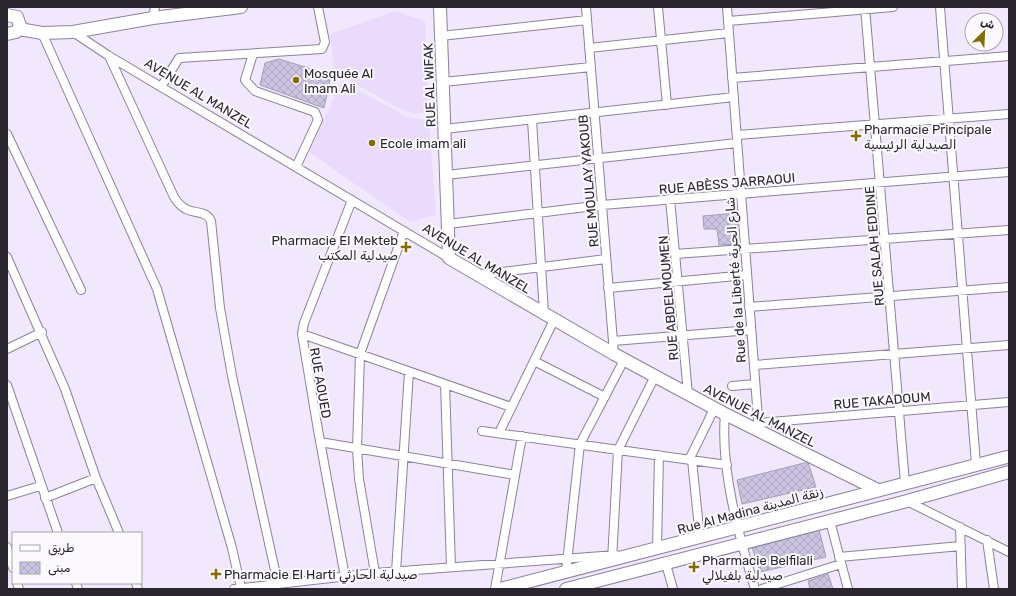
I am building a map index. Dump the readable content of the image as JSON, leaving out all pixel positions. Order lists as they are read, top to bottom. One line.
{"streets":{"main road":["RUE AL WIFAK","AVENUE AL MANZEL","Rue Al Madina زنقة المدينة"],"street":["RUE MOULAY YAKOUB","RUE ABÈSS JARRAOUI","RUE SALAH EDDINE","Rue de la Liberté شارع الحرية","RUE ABDELMOUMEN","RUE AOUED","RUE TAKADOUM"]},"crossings":[["RUE AL WIFAK","AVENUE AL MANZEL"],["RUE AL WIFAK","RUE ABÈSS JARRAOUI"],["AVENUE AL MANZEL","RUE MOULAY YAKOUB"],["AVENUE AL MANZEL","Rue de la Liberté شارع الحرية"],["AVENUE AL MANZEL","RUE ABDELMOUMEN"],["AVENUE AL MANZEL","RUE AOUED"],["AVENUE AL MANZEL","RUE TAKADOUM"],["AVENUE AL MANZEL","Rue Al Madina زنقة المدينة"],["RUE MOULAY YAKOUB","RUE ABÈSS JARRAOUI"],["RUE ABÈSS JARRAOUI","RUE SALAH EDDINE"],["RUE ABÈSS JARRAOUI","Rue de la Liberté شارع الحرية"],["RUE ABÈSS JARRAOUI","RUE ABDELMOUMEN"],["RUE SALAH EDDINE","RUE TAKADOUM"],["RUE SALAH EDDINE","Rue Al Madina زنقة المدينة"],["Rue de la Liberté شارع الحرية","RUE TAKADOUM"]],"places":{"other":["Mosquée Al Imam Ali","Ecole imam ali"],"health":["Pharmacie Principale الصيدلية الرئيسية","Pharmacie El Mekteb صيدلية المكتب","Pharmacie Belfilali صيدلية بلفيلالي","Pharmacie El Harti صيدلية الحارثي"]},"legend":["طريق","مبنى"],"north":"top right"}
